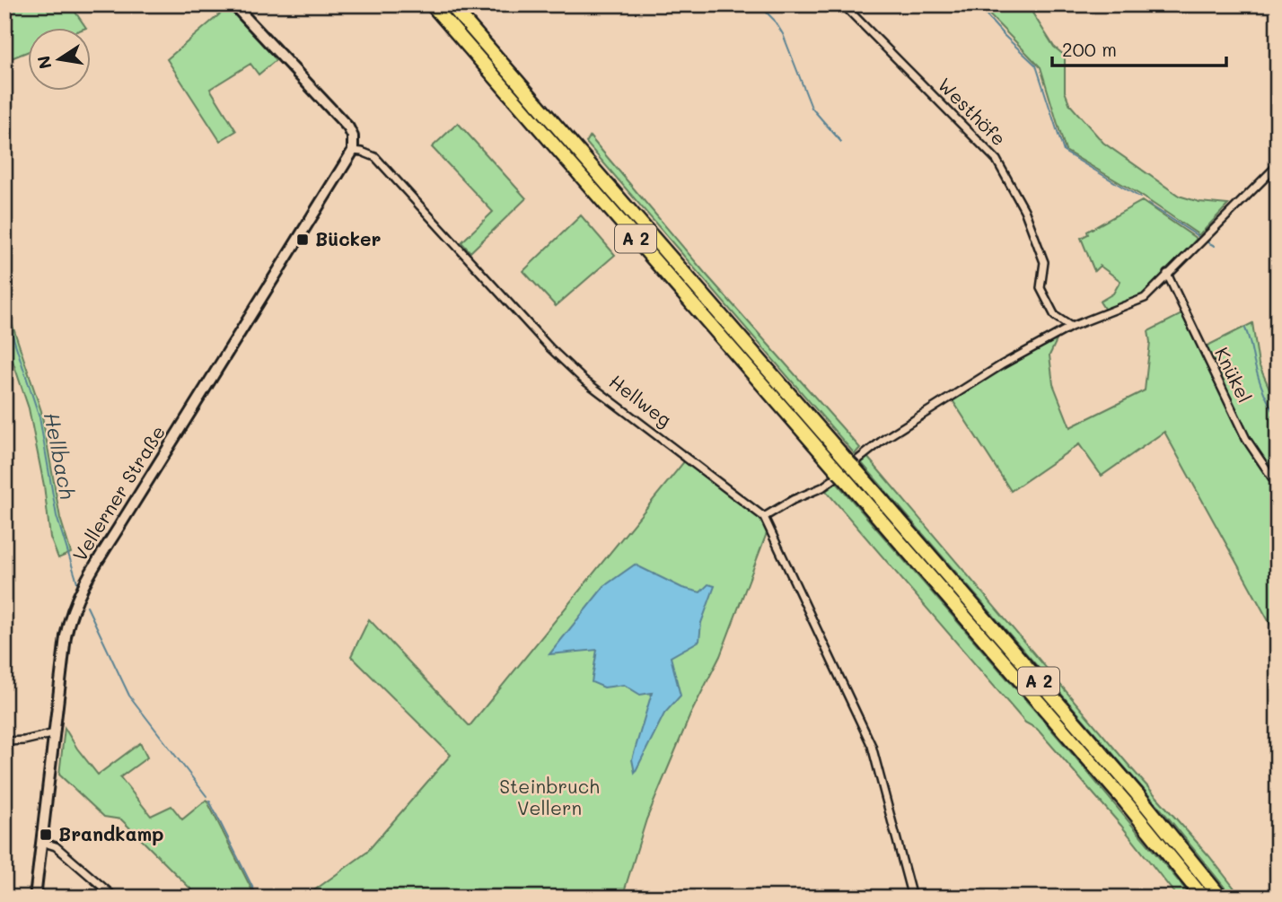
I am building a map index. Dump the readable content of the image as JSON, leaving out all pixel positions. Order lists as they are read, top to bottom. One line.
{"streets":{"highway":["A 2"],"main road":["Vellerner Straße"],"street":["Westhöfe","Knükel","Hellweg"]},"crossings":[["Hellweg","Vellerner Straße"]],"water":["Hellbach"],"parks":["Steinbruch Vellern"],"places":{"transit":["Bücker","Brandkamp"]},"scale_bar":"200 m","north":"left"}
